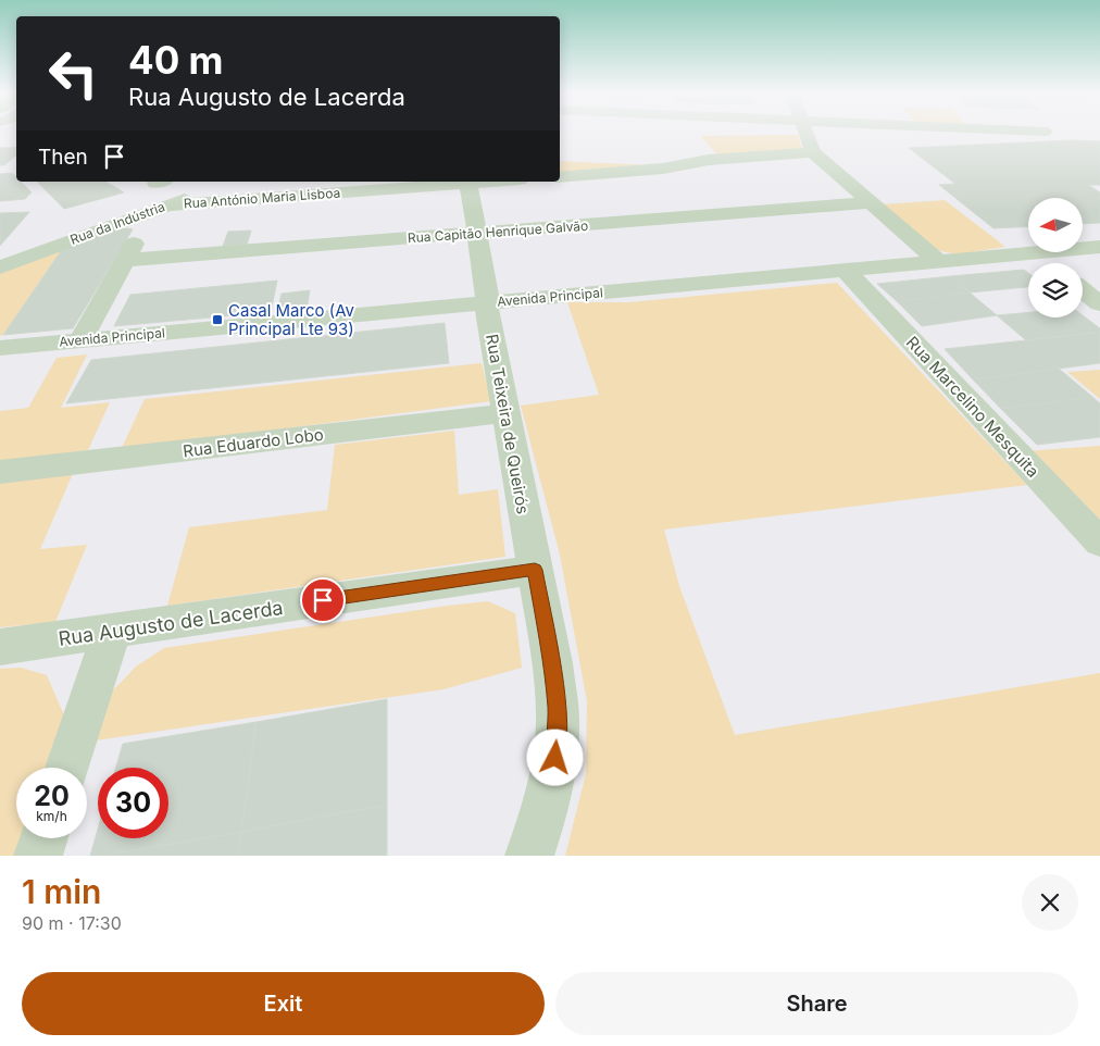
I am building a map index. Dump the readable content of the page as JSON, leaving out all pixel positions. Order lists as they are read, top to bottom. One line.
{"streets":{"street":["Rua António Maria Lisboa","Rua da Indústria","Rua Capitão Henrique Galvão","Avenida Principal","Rua Marcelino Mesquita","Rua Teixeira de Queirós","Rua Eduardo Lobo","Rua Augusto de Lacerda"]},"crossings":[["Rua António Maria Lisboa","Rua da Indústria"],["Rua António Maria Lisboa","Rua Teixeira de Queirós"],["Rua Capitão Henrique Galvão","Rua Teixeira de Queirós"],["Avenida Principal","Rua Marcelino Mesquita"],["Avenida Principal","Rua Teixeira de Queirós"],["Rua Teixeira de Queirós","Rua Eduardo Lobo"],["Rua Teixeira de Queirós","Rua Augusto de Lacerda"]],"places":{"transit":["Casal Marco (Av Principal Lte 93)"]},"north":"left","page":{"turn":["40 m","Rua Augusto de Lacerda"],"then":"Then","speed":"20 km/h","limit":"30","heading":["1 min","90 m · 17:30"],"buttons":["Exit","Share"]}}
